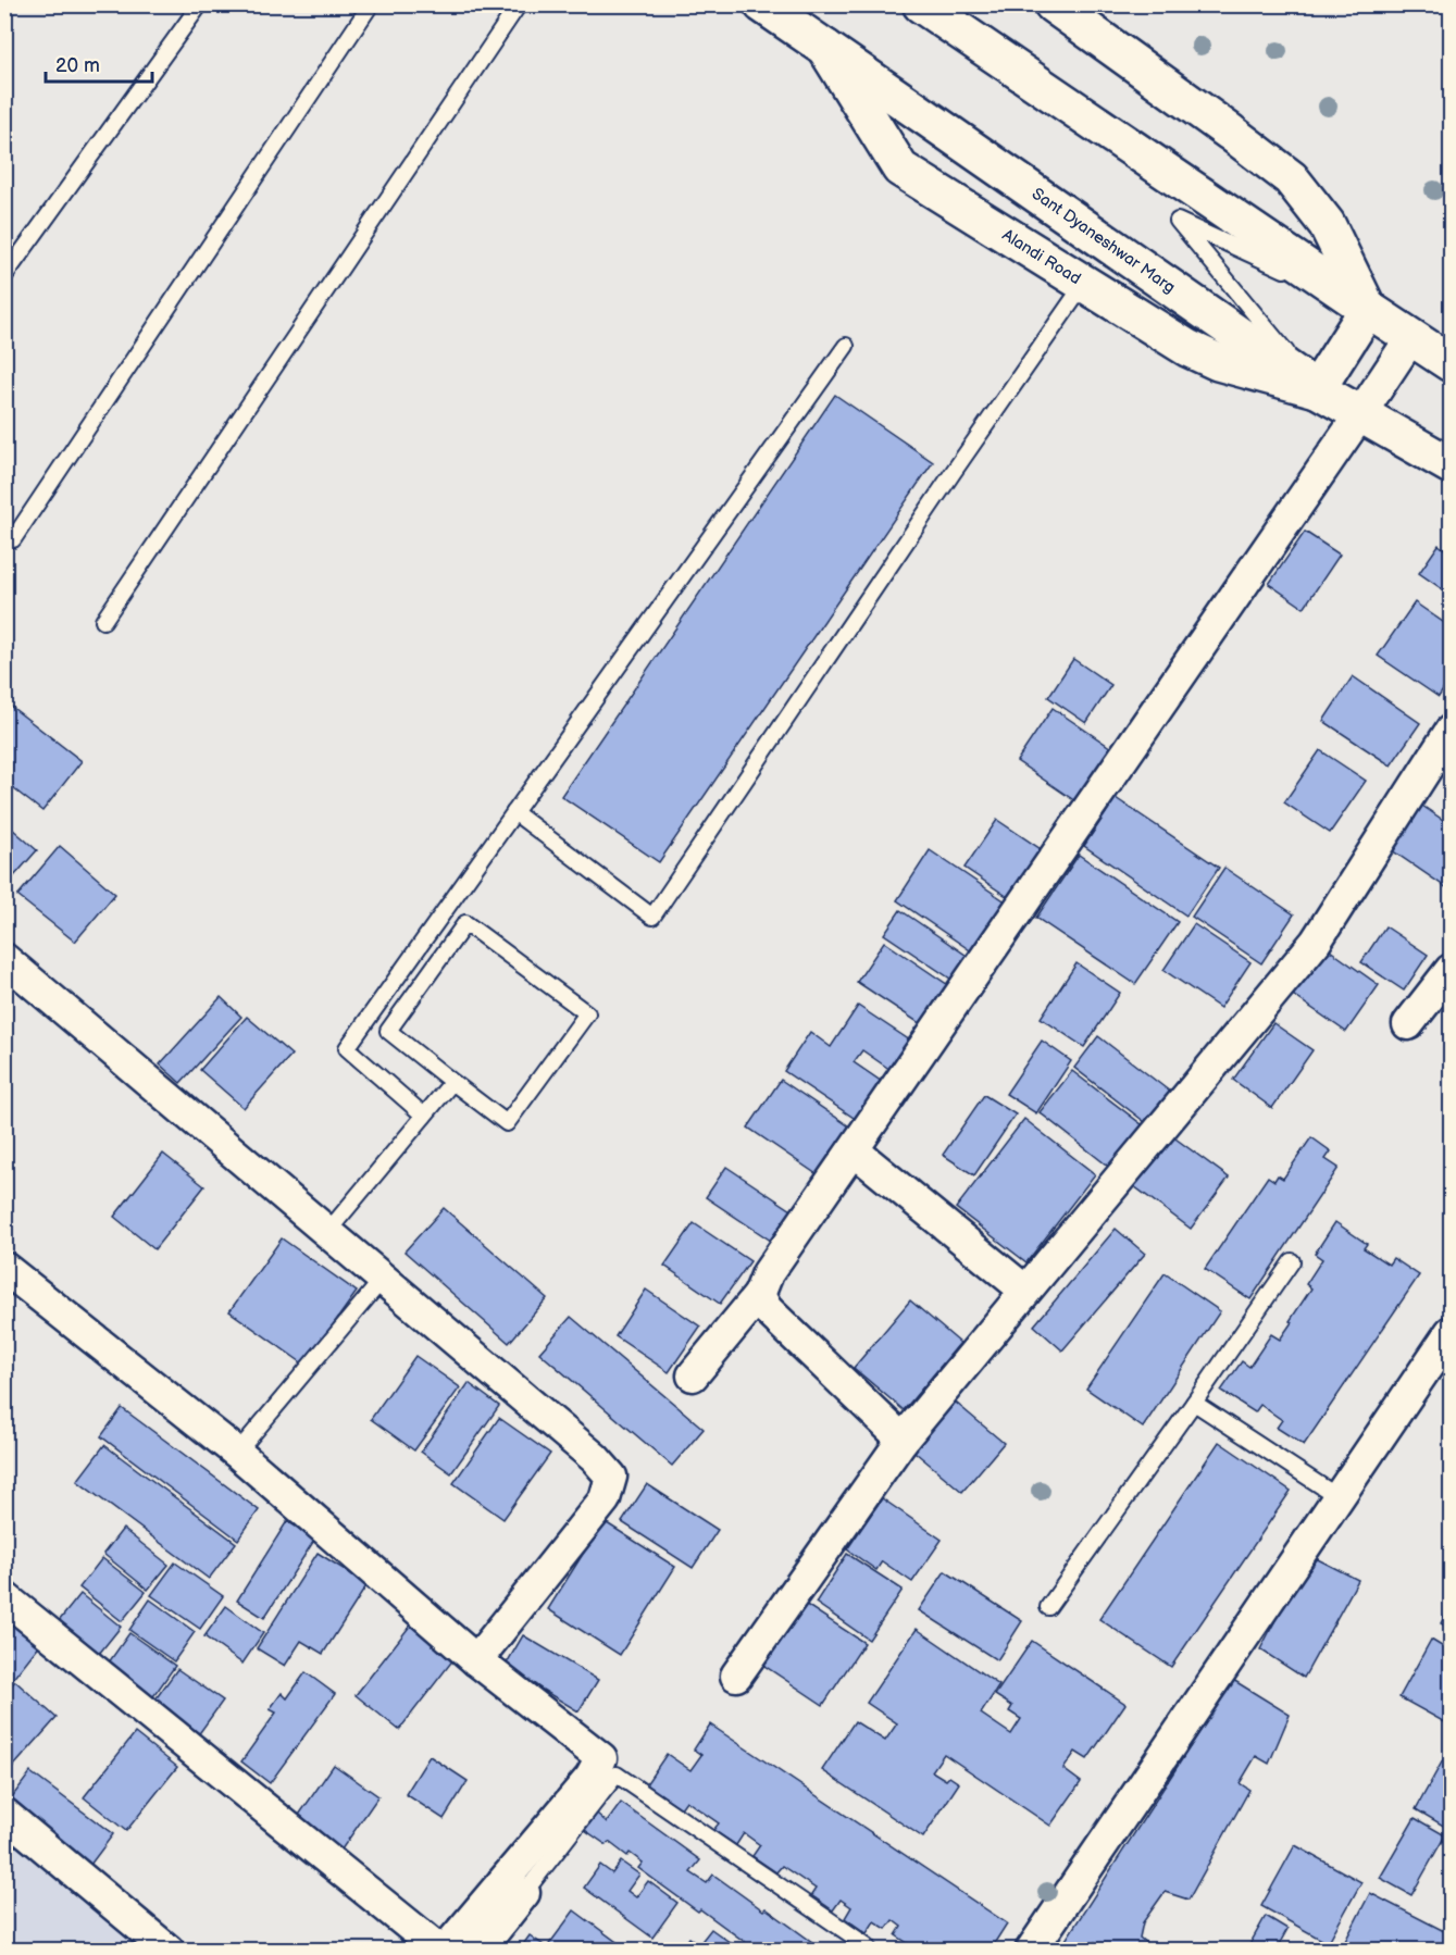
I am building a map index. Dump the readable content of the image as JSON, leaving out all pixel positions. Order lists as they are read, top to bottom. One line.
{"streets":{"main road":["Sant Dyaneshwar Marg","Alandi Road"]},"crossings":[["Sant Dyaneshwar Marg","Alandi Road"]],"scale_bar":"20 m"}
